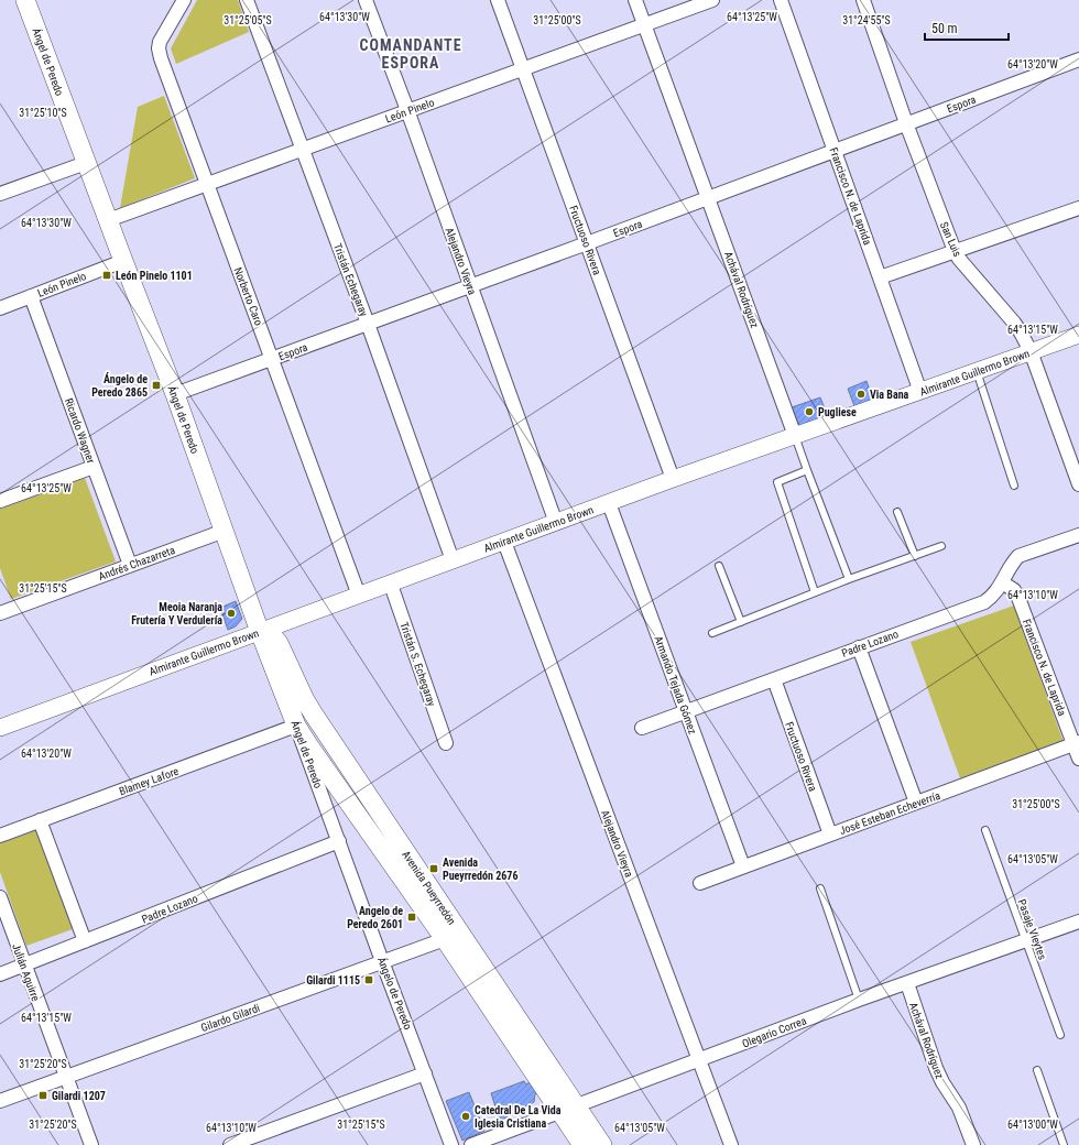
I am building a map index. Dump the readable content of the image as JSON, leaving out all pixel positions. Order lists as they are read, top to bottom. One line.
{"streets":{"main road":["Ángel de Peredo","Avenida Pueyrredón"],"street":["Espora","León Pinelo","Francisco N. de Laprida","San Luis","Fructuoso Rivera","Alejandro Vieyra","Tristán Echegaray","Achával Rodríguez","Norberto Caro","Almirante Guillermo Brown","Ricardo Wagner","Andrés Chazarreta","Padre Lozano","Tristán S. Echegaray","Armando Tejada Gómez","Blamey Lafore","José Esteban Echeverría","Julián Aguirre","Ángelo de Peredo","Gilardo Gilardi","Olegario Correa"],"lane":["Pasaje Vieytes"]},"crossings":[["Ángel de Peredo","Espora"],["Ángel de Peredo","León Pinelo"],["Ángel de Peredo","Almirante Guillermo Brown"],["Ángel de Peredo","Andrés Chazarreta"],["Ángel de Peredo","Padre Lozano"],["Ángel de Peredo","Blamey Lafore"],["Ángel de Peredo","Avenida Pueyrredón"],["Ángel de Peredo","Ángelo de Peredo"],["Espora","Francisco N. de Laprida"],["Espora","San Luis"],["Espora","Fructuoso Rivera"],["Espora","Alejandro Vieyra"],["Espora","Tristán Echegaray"],["Espora","Achával Rodríguez"],["Espora","Norberto Caro"],["León Pinelo","Fructuoso Rivera"],["León Pinelo","Alejandro Vieyra"],["León Pinelo","Tristán Echegaray"],["León Pinelo","Achával Rodríguez"],["León Pinelo","Norberto Caro"],["León Pinelo","Ricardo Wagner"],["Francisco N. de Laprida","Almirante Guillermo Brown"],["Francisco N. de Laprida","Padre Lozano"],["Francisco N. de Laprida","José Esteban Echeverría"],["San Luis","Almirante Guillermo Brown"],["Fructuoso Rivera","Almirante Guillermo Brown"],["Fructuoso Rivera","Padre Lozano"],["Fructuoso Rivera","José Esteban Echeverría"],["Alejandro Vieyra","Almirante Guillermo Brown"],["Alejandro Vieyra","Olegario Correa"],["Tristán Echegaray","Almirante Guillermo Brown"],["Achával Rodríguez","Almirante Guillermo Brown"],["Achával Rodríguez","Olegario Correa"],["Norberto Caro","Almirante Guillermo Brown"],["Almirante Guillermo Brown","Tristán S. Echegaray"],["Almirante Guillermo Brown","Armando Tejada Gómez"],["Almirante Guillermo Brown","Avenida Pueyrredón"],["Ricardo Wagner","Andrés Chazarreta"],["Padre Lozano","Armando Tejada Gómez"],["Padre Lozano","Julián Aguirre"],["Padre Lozano","Ángelo de Peredo"],["Armando Tejada Gómez","José Esteban Echeverría"],["Blamey Lafore","Avenida Pueyrredón"],["Avenida Pueyrredón","Gilardo Gilardi"],["Avenida Pueyrredón","Olegario Correa"],["Pasaje Vieytes","Olegario Correa"],["Julián Aguirre","Gilardo Gilardi"],["Ángelo de Peredo","Gilardo Gilardi"]],"districts":["COMANDANTE ESPORA"],"places":{"transit":["León Pinelo 1101","Ángelo de Peredo 2865","Avenida Pueyrredón 2676","Angelo de Peredo 2601","Gilardi 1115","Gilardi 1207"],"other":["Via Bana","Pugliese","Meoia Naranja Frutería Y Verdulería","Catedral De La Vida Iglesia Cristiana"]},"scale_bar":"50 m","coordinates":["64°13'30\"W","64°13'25\"W","31°25'05\"S","31°25'00\"S","31°24'55\"S","64°13'20\"W","31°25'10\"S","64°13'15\"W","31°25'15\"S","64°13'10\"W","64°13'05\"W","31°25'20\"S","64°13'00\"W"]}
